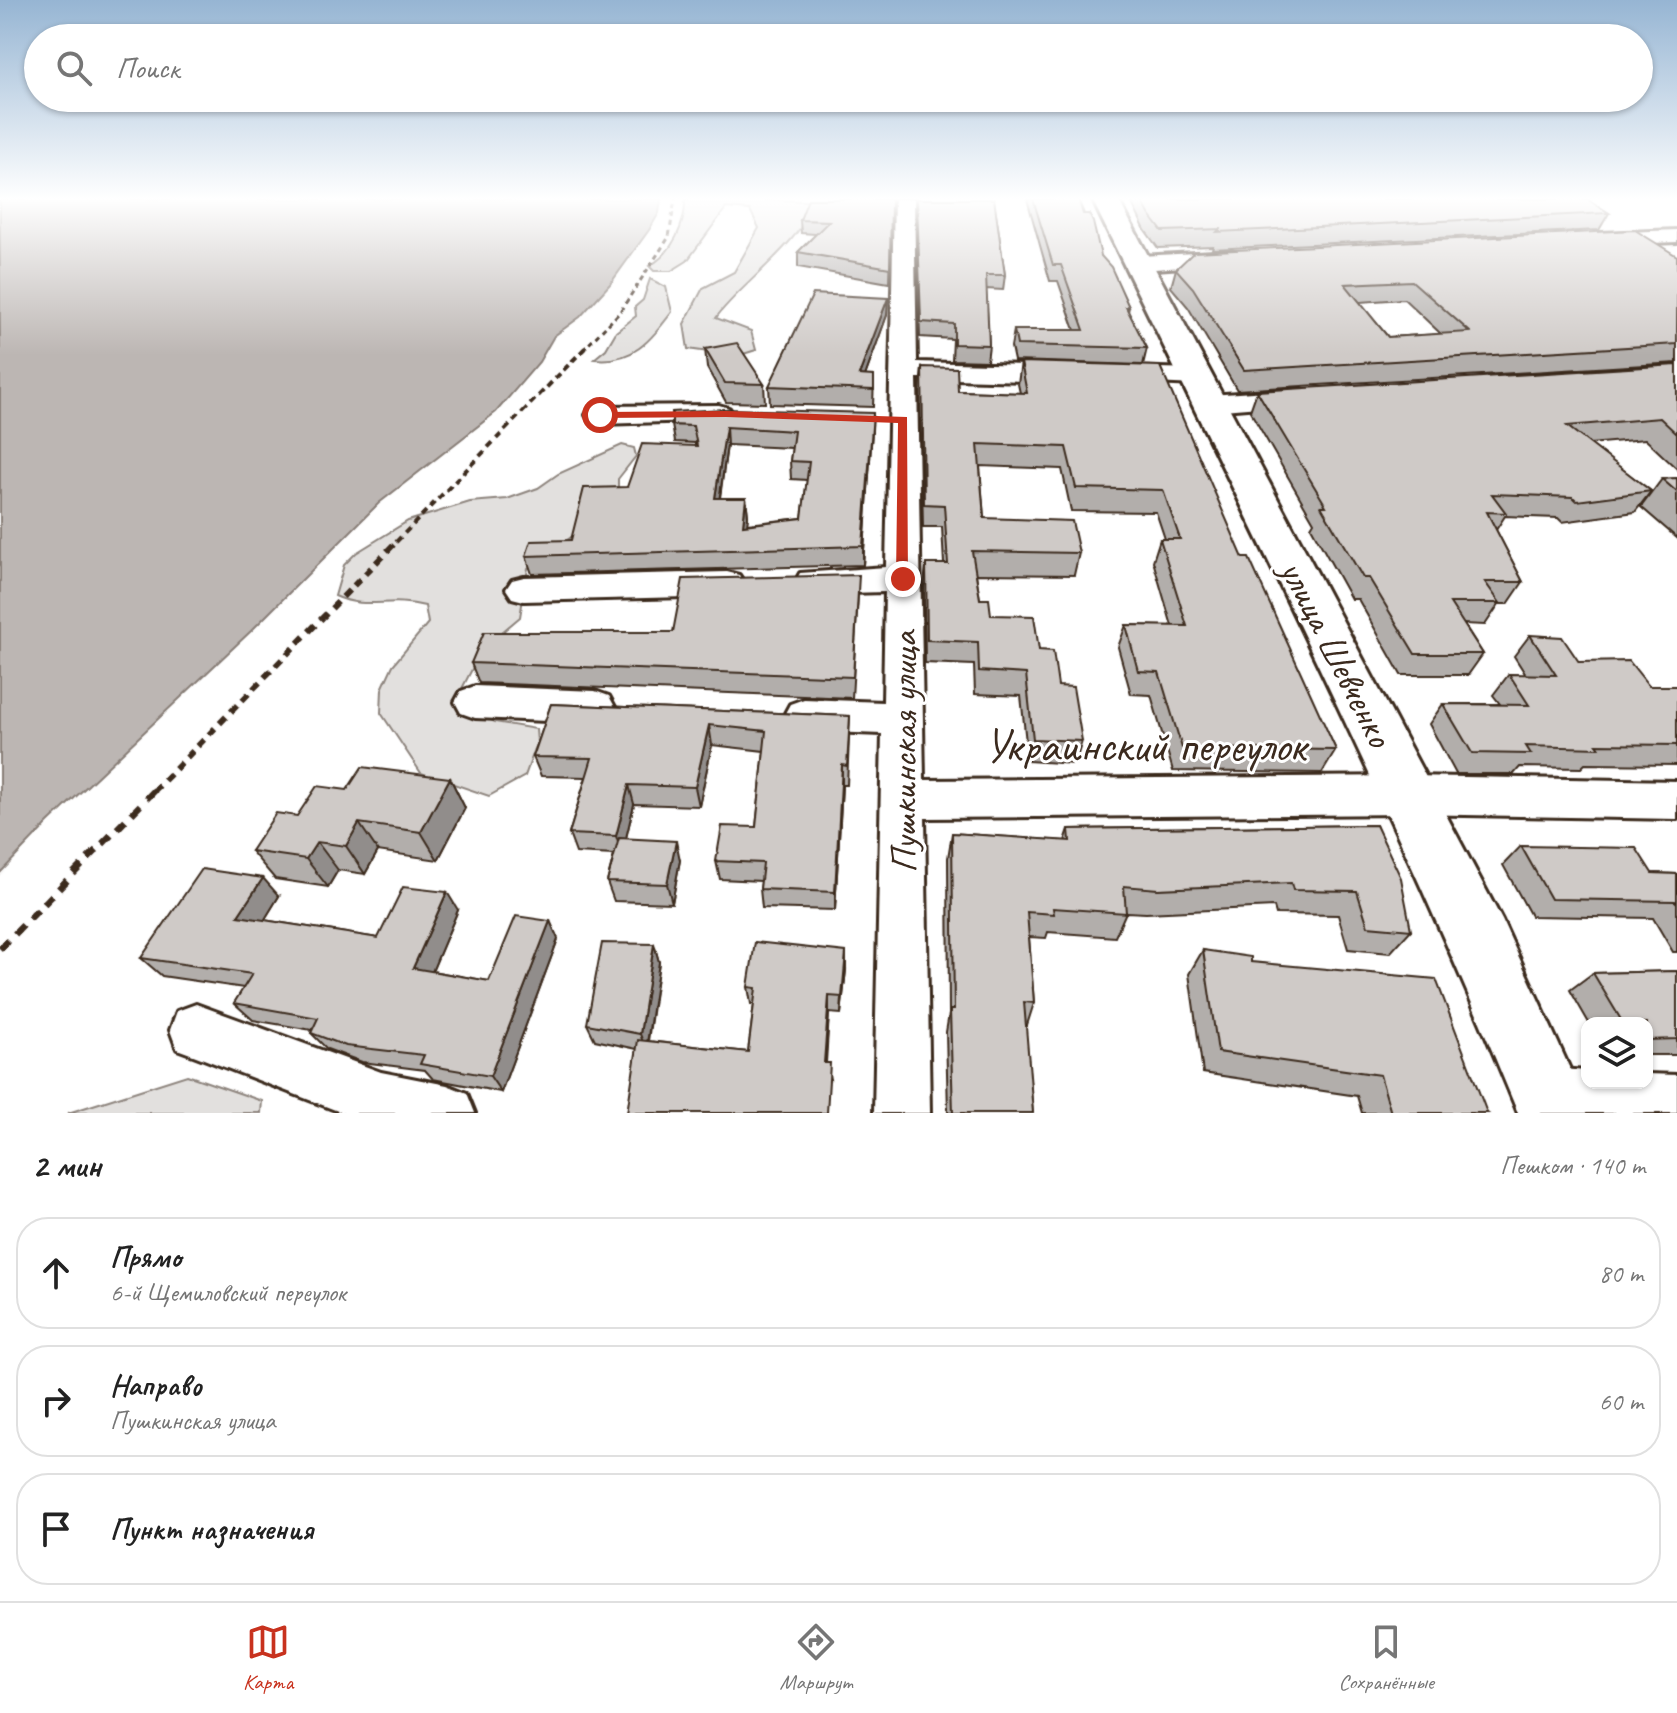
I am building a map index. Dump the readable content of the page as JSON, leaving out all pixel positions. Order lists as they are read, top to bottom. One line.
{"streets":{"street":["улица Шевченко","Украинский переулок","Пушкинская улица"]},"crossings":[["улица Шевченко","Украинский переулок"],["Украинский переулок","Пушкинская улица"]],"page":{"search":"Поиск","heading":["2 мин","Пешком · 140 m"],"list":[["Прямо","6-й Щемиловский переулок","80 m"],["Направо","Пушкинская улица","60 m"],"Пункт назначения"],"nav":["Карта","Маршрут","Сохранённые"]}}
